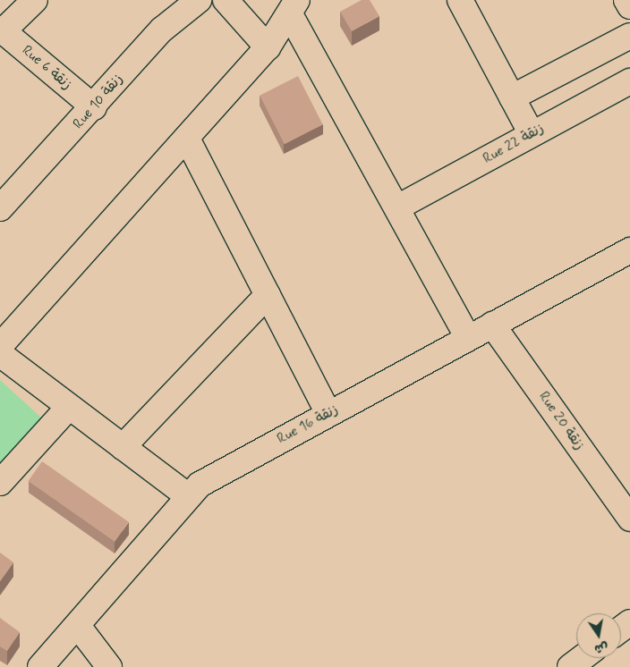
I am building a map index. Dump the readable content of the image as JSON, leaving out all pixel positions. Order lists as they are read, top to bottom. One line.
{"streets":{"street":["Rue 6 زنقة","Rue 10 زنقة","Rue 22 زنقة","Rue 20 زنقة","Rue 16 زنقة"]},"crossings":[["Rue 6 زنقة","Rue 10 زنقة"],["Rue 20 زنقة","Rue 16 زنقة"]],"north":"bottom"}
